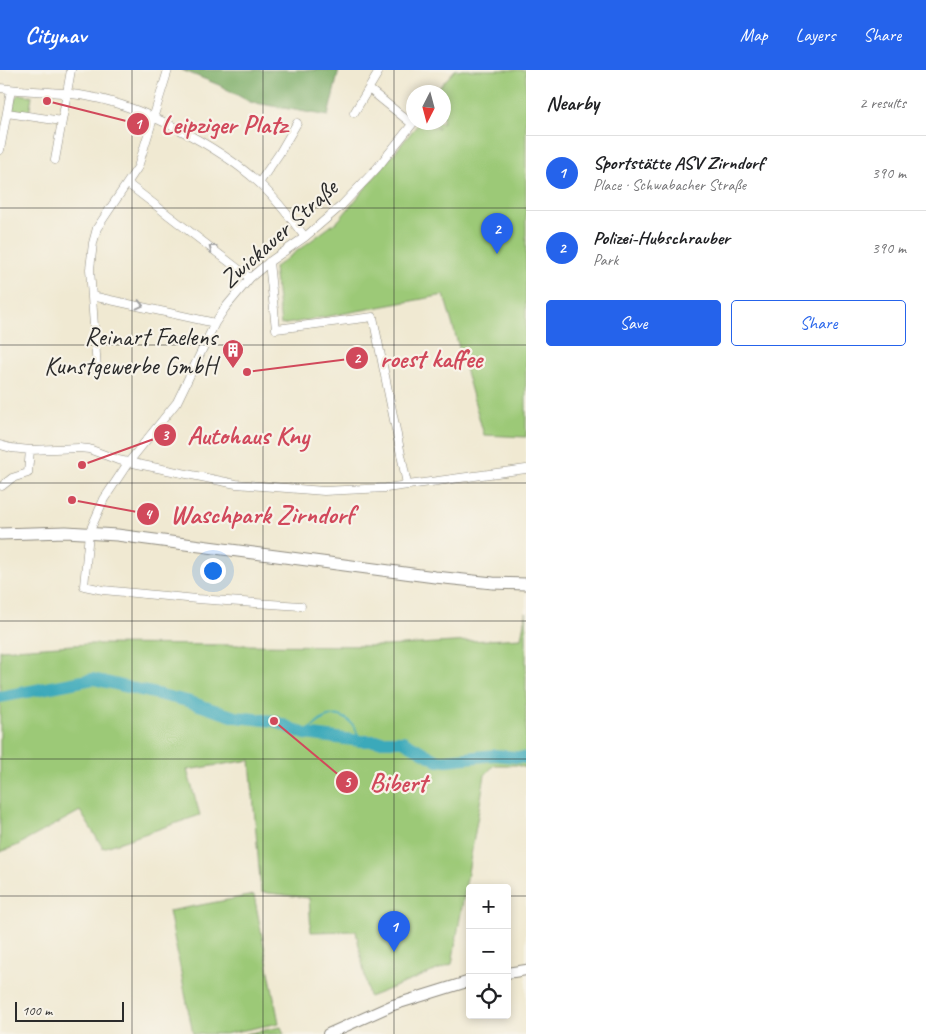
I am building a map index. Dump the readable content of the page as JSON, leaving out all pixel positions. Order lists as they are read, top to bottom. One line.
{"streets":{"street":["Zwickauer Straße"]},"places":{"other":["Leipziger Platz","roest kaffee","Autohaus Kny","Waschpark Zirndorf","Bibert"],"building":["Reinart Faelens Kunstgewerbe GmbH"]},"scale_bar":"100 m","north":"bottom","page":{"header":"Citynav","nav":["Map","Layers","Share"],"heading":["Nearby","2 results"],"list":[{"mark":"1","name":"Sportstätte ASV Zirndorf","note":"Place · Schwabacher Straße","value":"390 m"},{"mark":"2","name":"Polizei-Hubschrauber","note":"Park","value":"390 m"}],"pins":["2","1"],"buttons":["Save","Share"],"map_buttons":["+","−"],"scale":"100 m"}}
